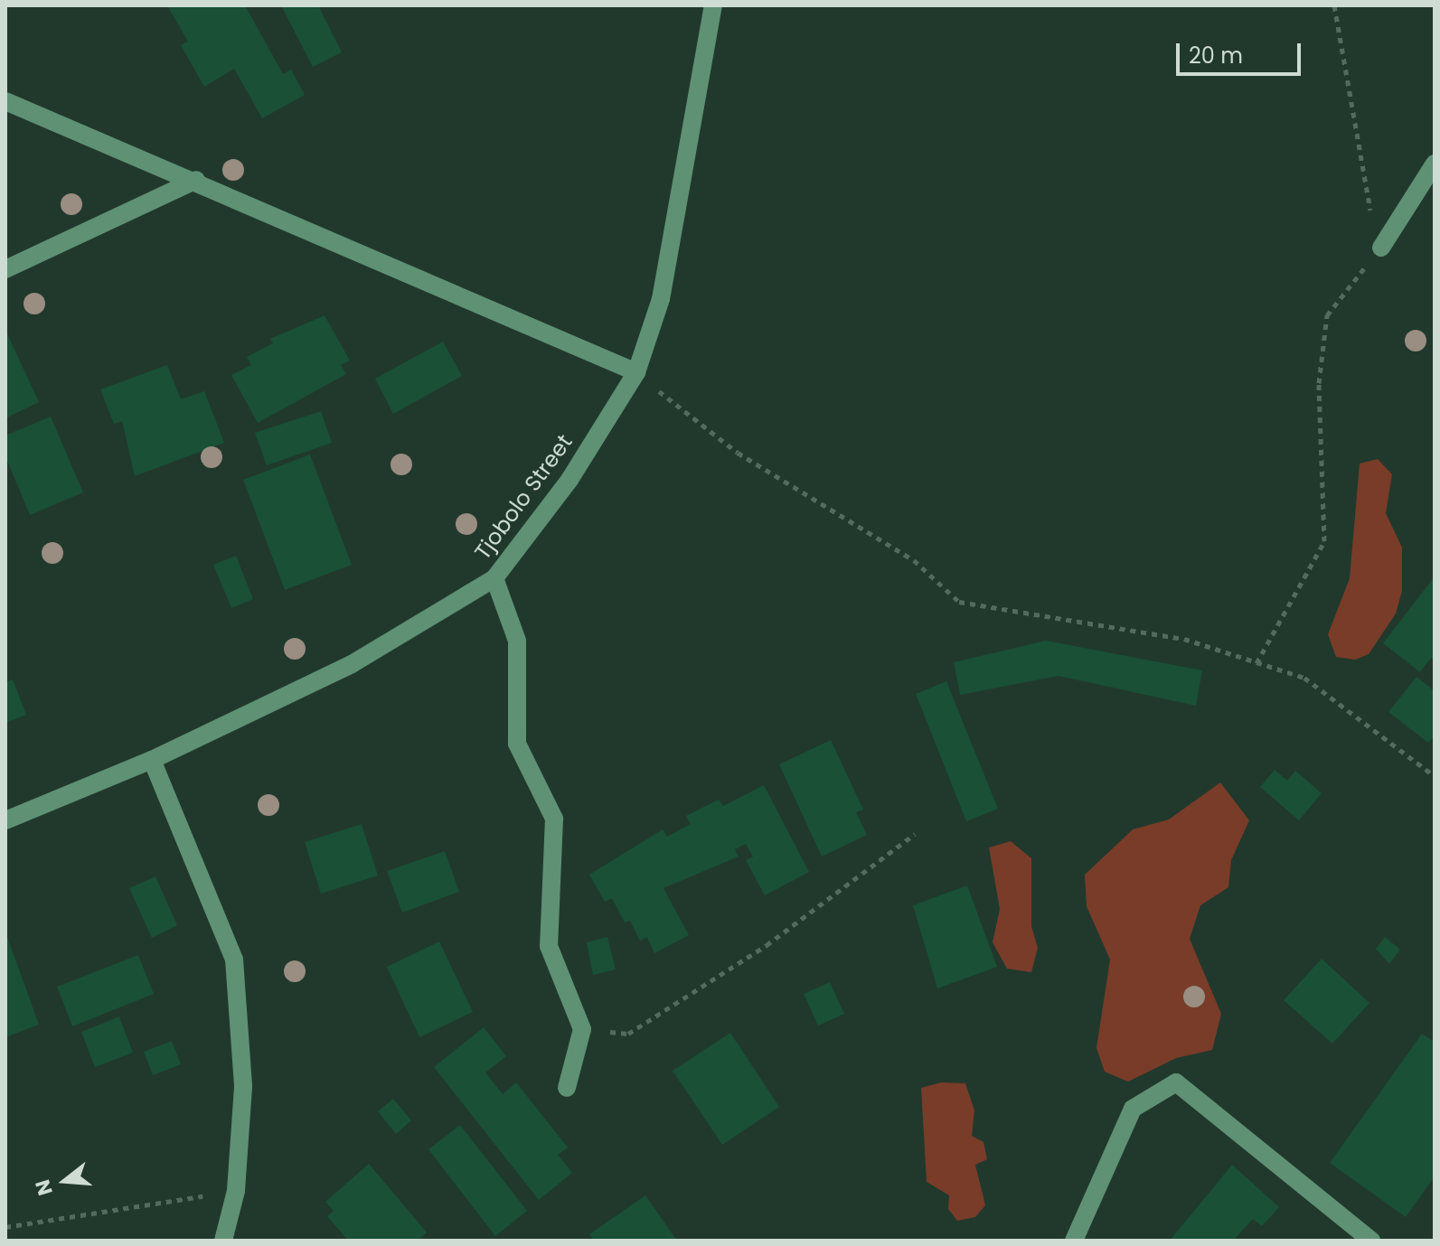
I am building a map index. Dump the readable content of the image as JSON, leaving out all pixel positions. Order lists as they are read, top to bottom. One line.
{"streets":{"street":["Tjobolo Street"]},"scale_bar":"20 m","north":"left"}
